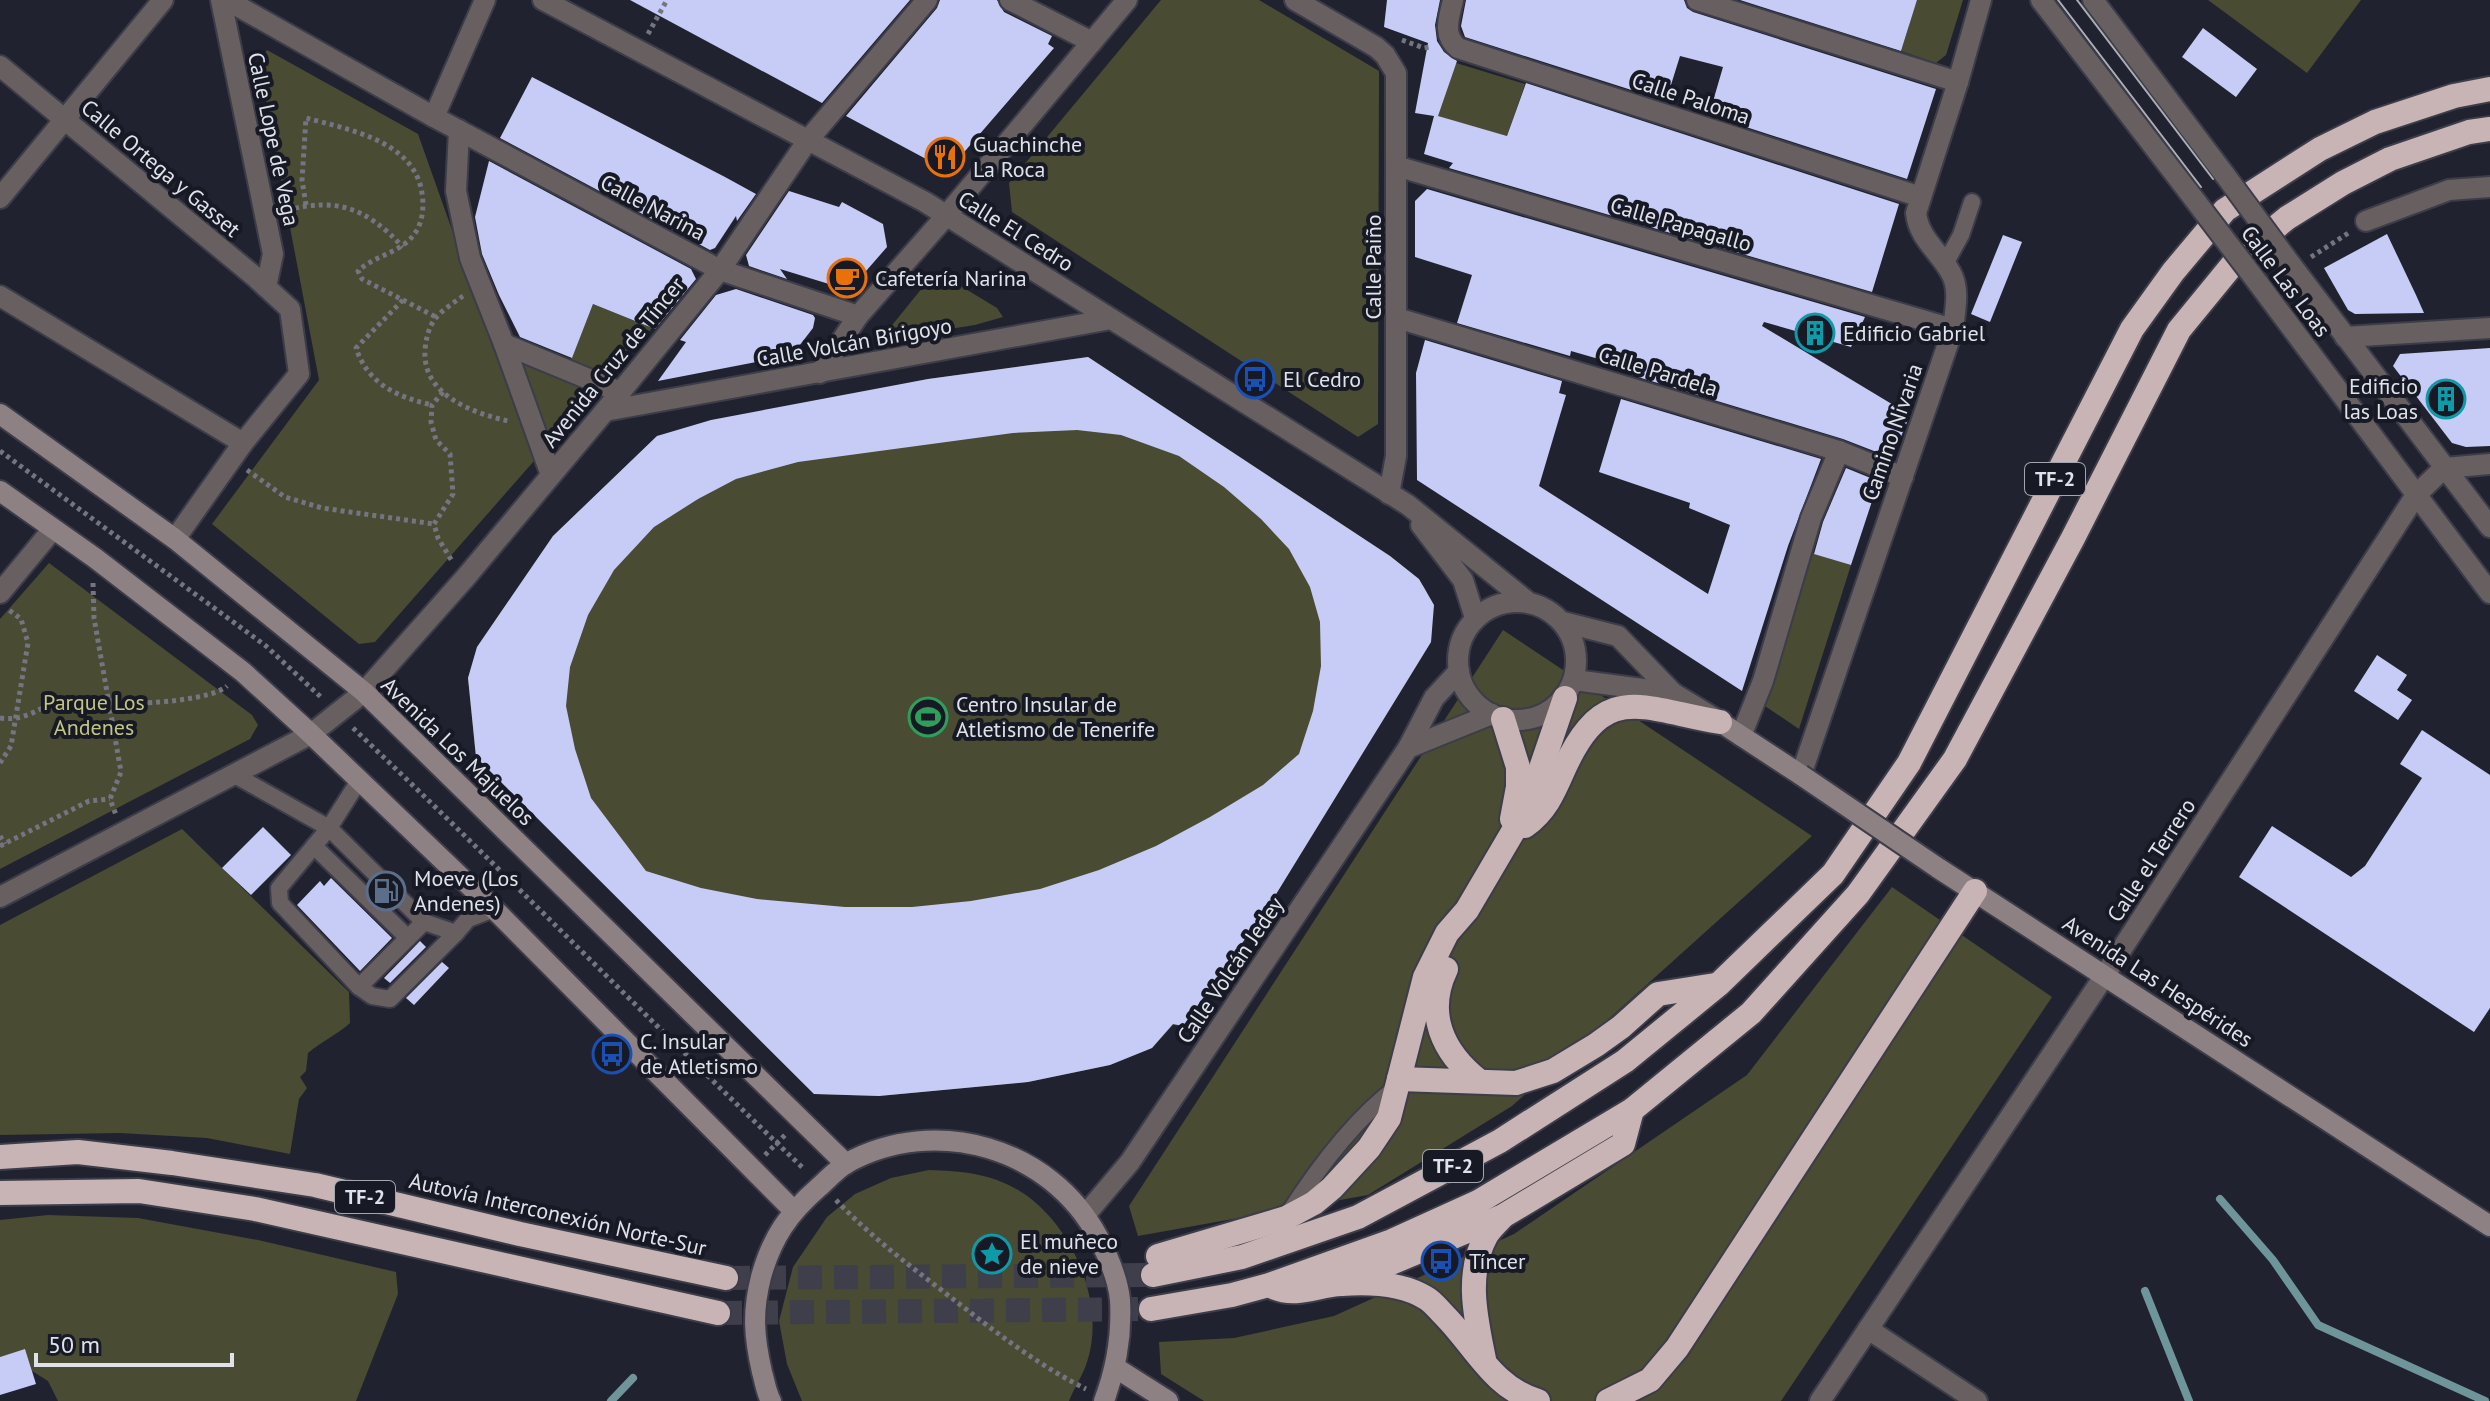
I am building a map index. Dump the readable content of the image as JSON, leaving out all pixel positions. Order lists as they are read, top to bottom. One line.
{"streets":{"highway":["TF-2","Autovía Interconexión Norte-Sur"],"street":["Calle Paloma","Calle Lope de Vega","Calle Ortega y Gasset","Calle Narina","Calle Papagallo","Calle El Cedro","Calle Paiño","Calle Las Loas","Calle Volcán Birigoyo","Avenida Cruz de Tíncer","Calle Pardela","Camino Nivaria","Avenida Los Majuelos","Calle el Terrero","Calle Volcán Jedey","Avenida Las Hespérides"]},"crossings":[["Calle Paloma","Camino Nivaria"],["Calle Lope de Vega","Calle Ortega y Gasset"],["Calle Narina","Avenida Cruz de Tíncer"],["Calle Papagallo","Calle Paiño"],["Calle Papagallo","Camino Nivaria"],["Calle El Cedro","Calle Paiño"],["Calle El Cedro","Calle Volcán Birigoyo"],["Calle El Cedro","Avenida Cruz de Tíncer"],["Calle El Cedro","Calle Volcán Jedey"],["Calle Paiño","Calle Pardela"],["Calle Las Loas","Calle el Terrero"],["Calle Volcán Birigoyo","Avenida Cruz de Tíncer"],["Avenida Cruz de Tíncer","Avenida Los Majuelos"],["Calle Pardela","Camino Nivaria"],["Camino Nivaria","Avenida Las Hespérides"],["Calle el Terrero","Avenida Las Hespérides"]],"parks":["Parque Los Andenes"],"places":{"restaurant":["Guachinche La Roca"],"cafe":["Cafetería Narina"],"building":["Edificio Gabriel","Edificio las Loas"],"bus stop":["El Cedro","C. Insular de Atletismo","Tíncer"],"sports":["Centro Insular de Atletismo de Tenerife"],"fuel station":["Moeve (Los Andenes)"],"place":["El muñeco de nieve"]},"scale_bar":"50 m"}
